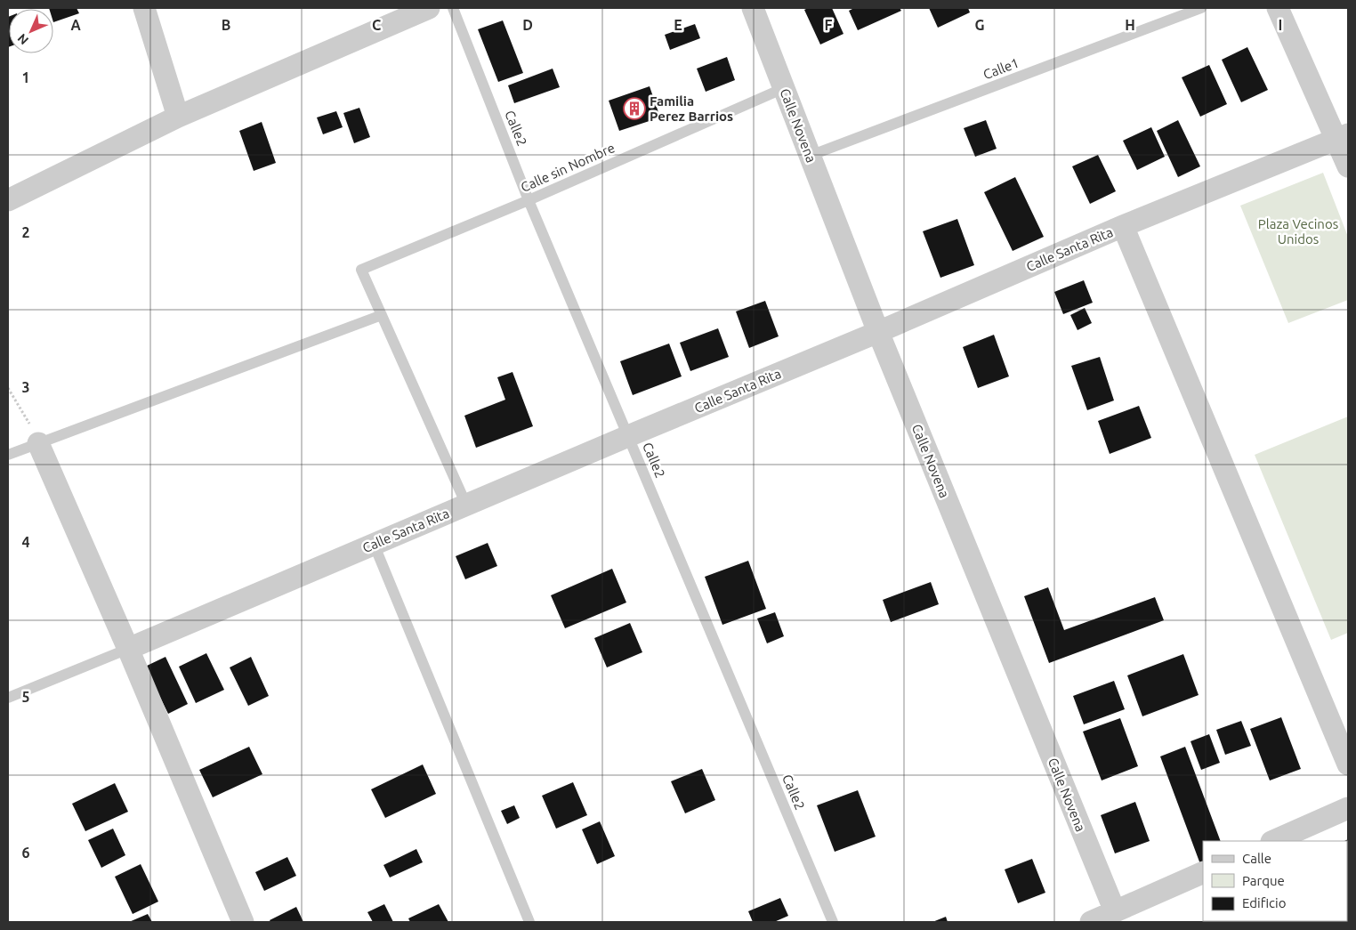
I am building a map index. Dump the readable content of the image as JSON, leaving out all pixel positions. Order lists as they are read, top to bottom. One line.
{"streets":{"street":["Calle Novena","Calle Santa Rita"],"lane":["Calle1","Calle2","Calle sin Nombre"]},"crossings":[["Calle1","Calle Novena"],["Calle Novena","Calle sin Nombre"],["Calle Novena","Calle Santa Rita"],["Calle2","Calle sin Nombre"],["Calle2","Calle Santa Rita"]],"parks":["Plaza Vecinos Unidos"],"places":{"building":["Familia Perez Barrios"]},"legend":["Calle","Parque","Edificio"],"north":"bottom left","grid":{"columns":["A","B","C","D","E","F","G","H","I"],"rows":["1","2","3","4","5","6"]}}
